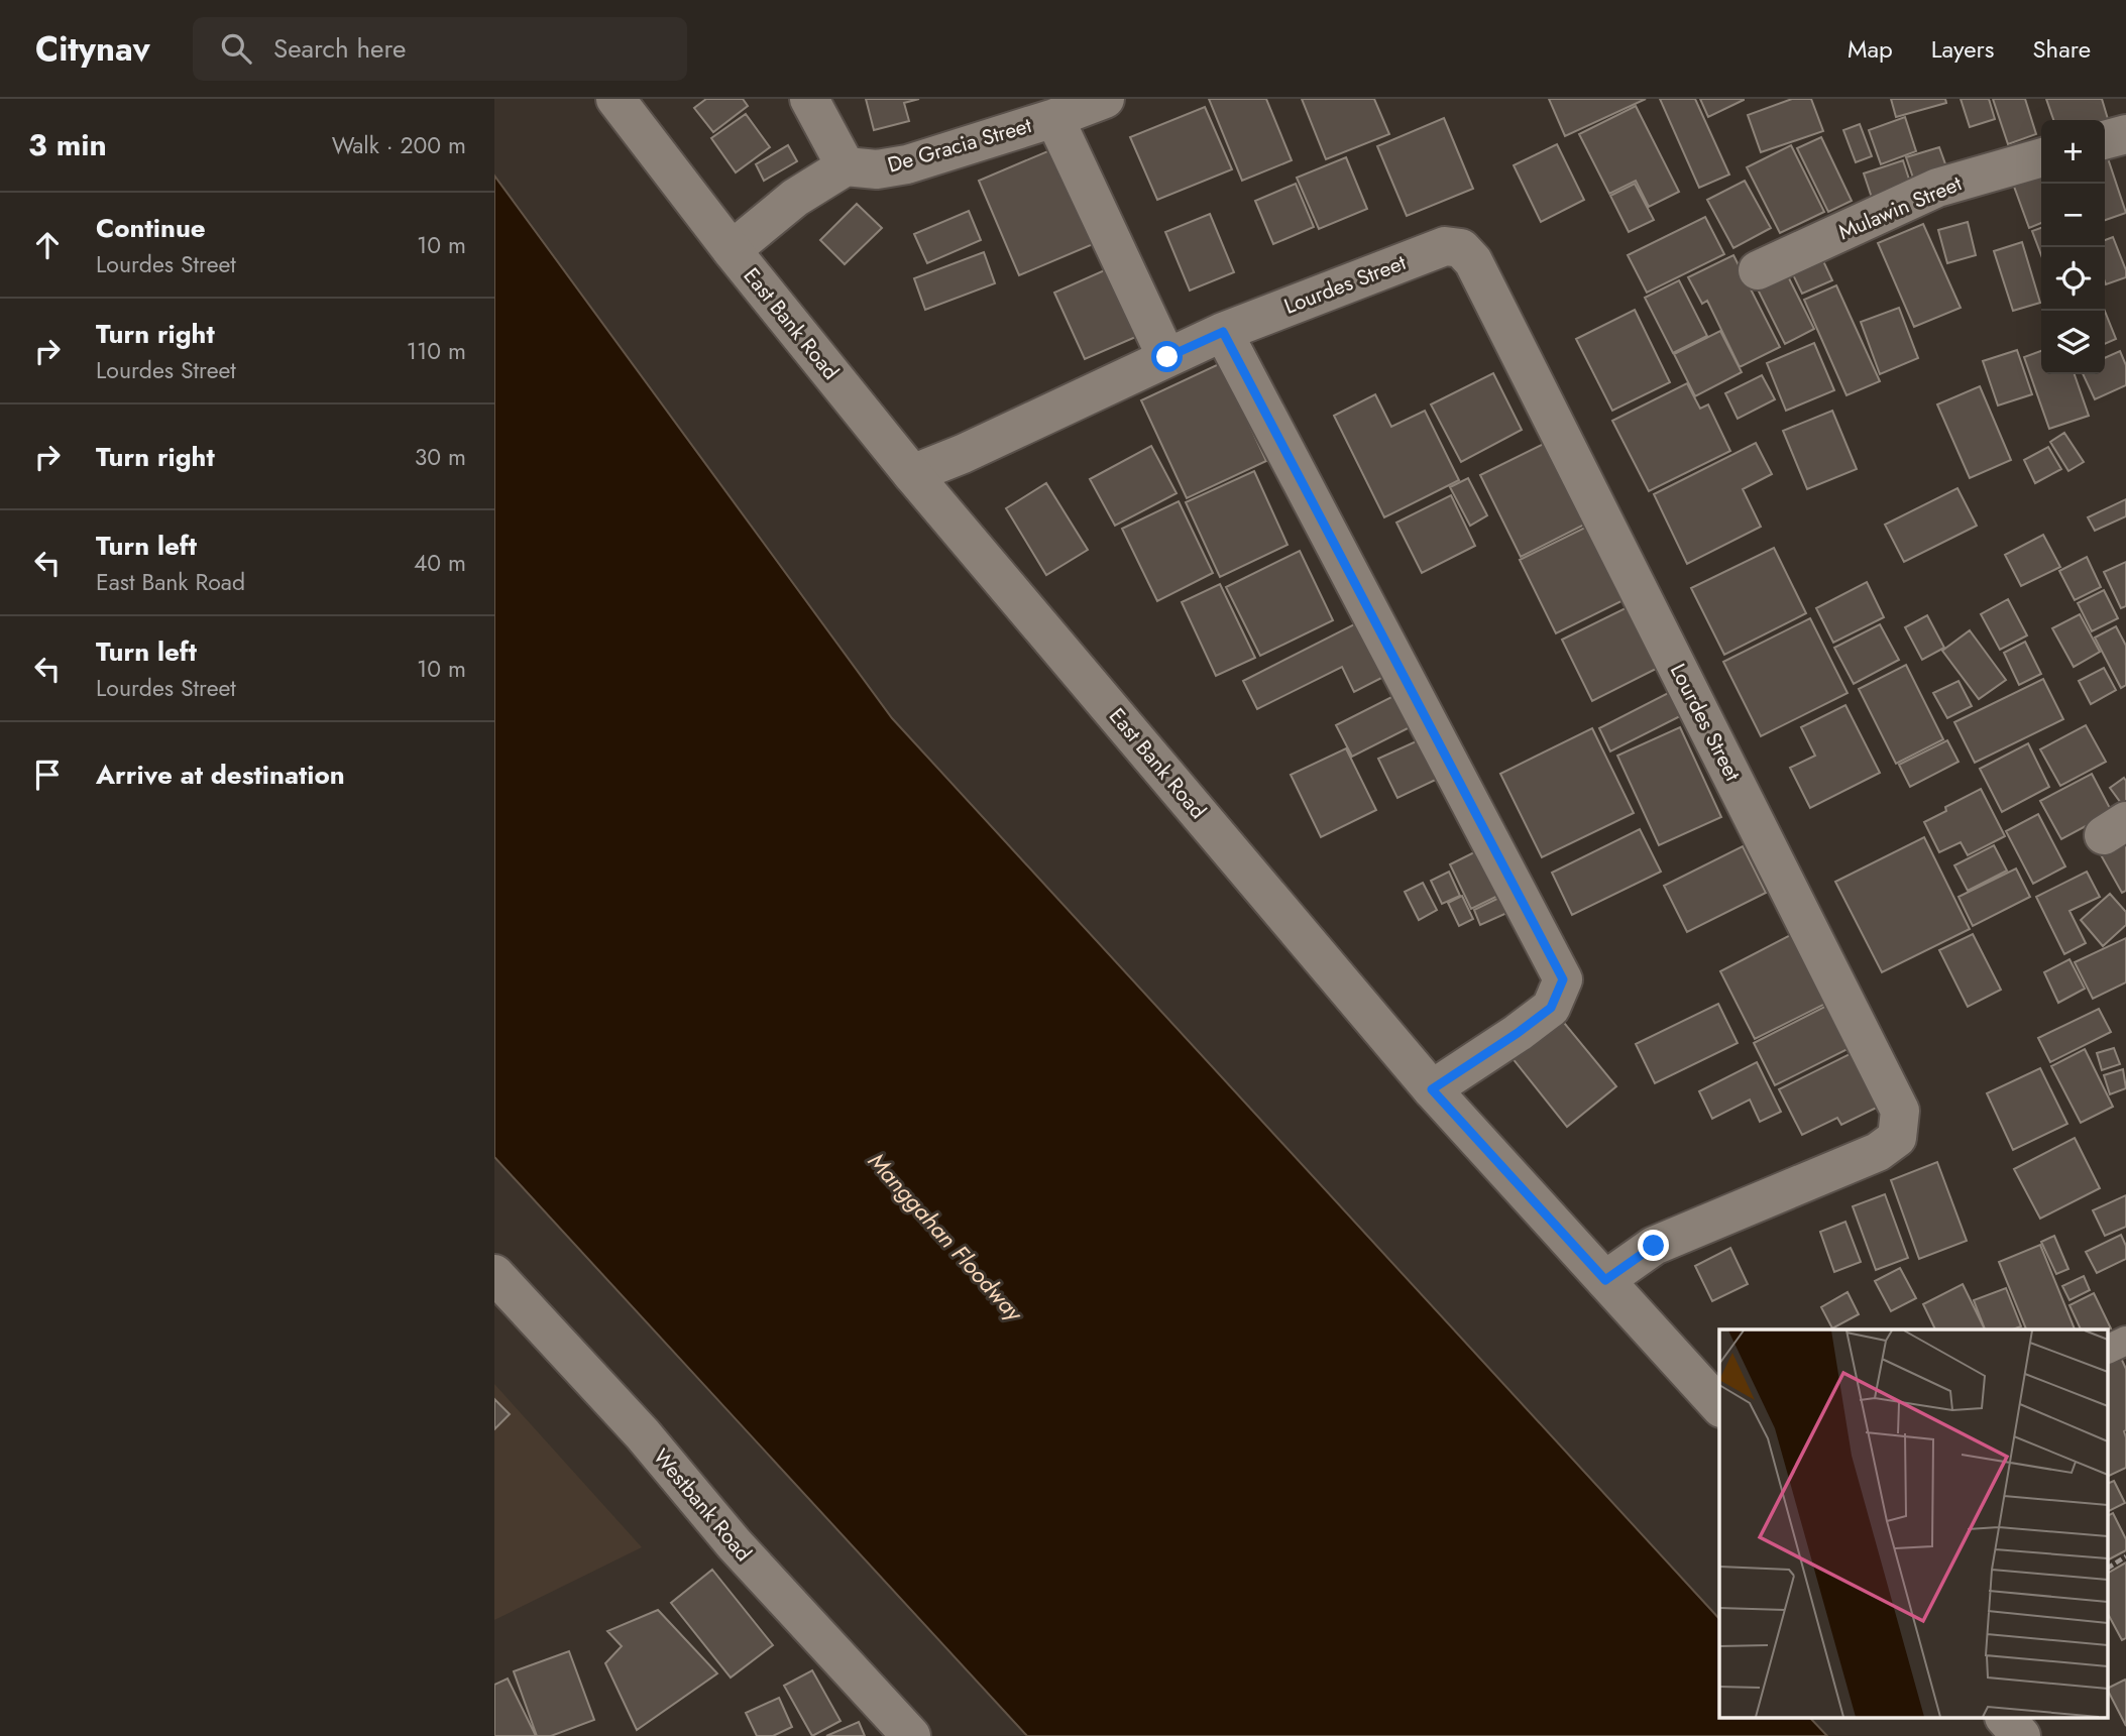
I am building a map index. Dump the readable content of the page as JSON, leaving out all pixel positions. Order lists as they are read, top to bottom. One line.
{"streets":{"street":["De Gracia Street","Mulawin Street","Lourdes Street","East Bank Road","Westbank Road"]},"crossings":[["Lourdes Street","East Bank Road"]],"water":["Manggahan Floodway"],"page":{"header":"Citynav","search":"Search here","nav":["Map","Layers","Share"],"heading":["3 min","Walk · 200 m"],"map_buttons":["+","−"],"list":[["Continue","Lourdes Street","10 m"],["Turn right","Lourdes Street","110 m"],["Turn right","30 m"],["Turn left","East Bank Road","40 m"],["Turn left","Lourdes Street","10 m"],"Arrive at destination"]}}
